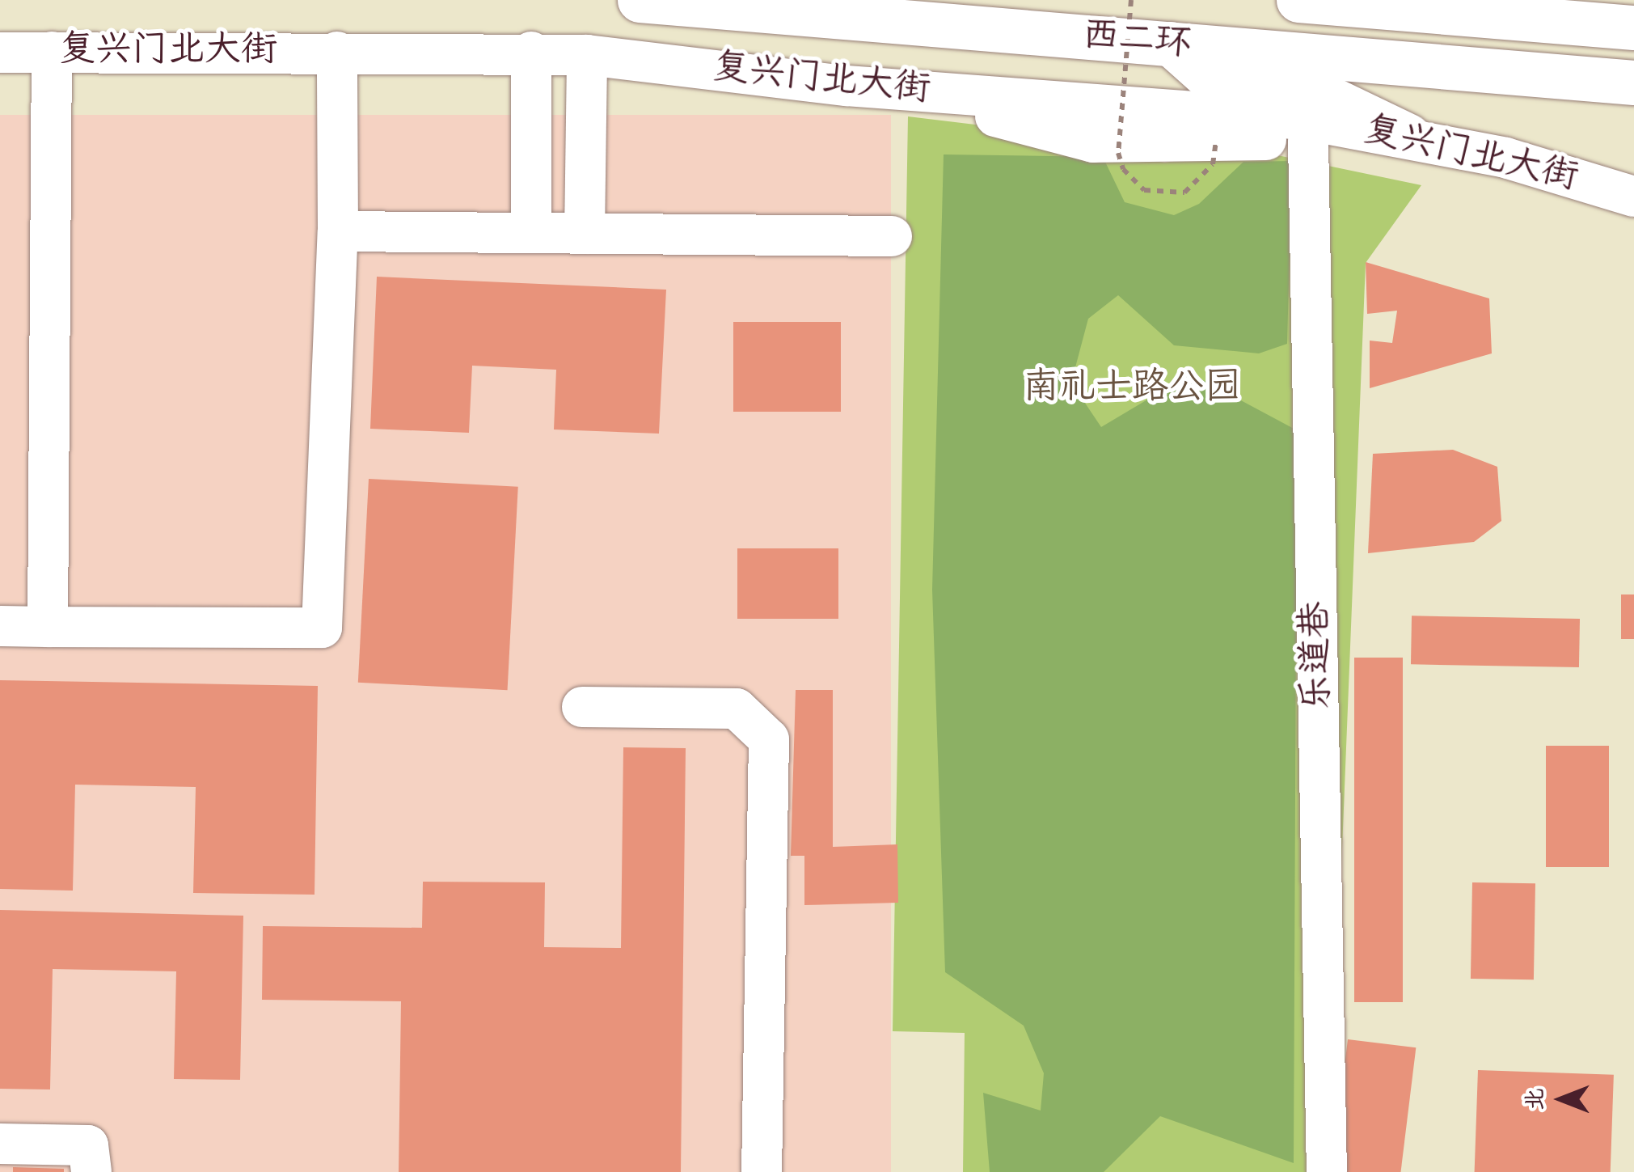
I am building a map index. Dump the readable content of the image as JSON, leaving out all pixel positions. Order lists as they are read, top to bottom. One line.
{"streets":{"highway":["西二环"],"street":["复兴门北大街","乐道巷"]},"parks":["南礼士路公园"],"north":"left"}
